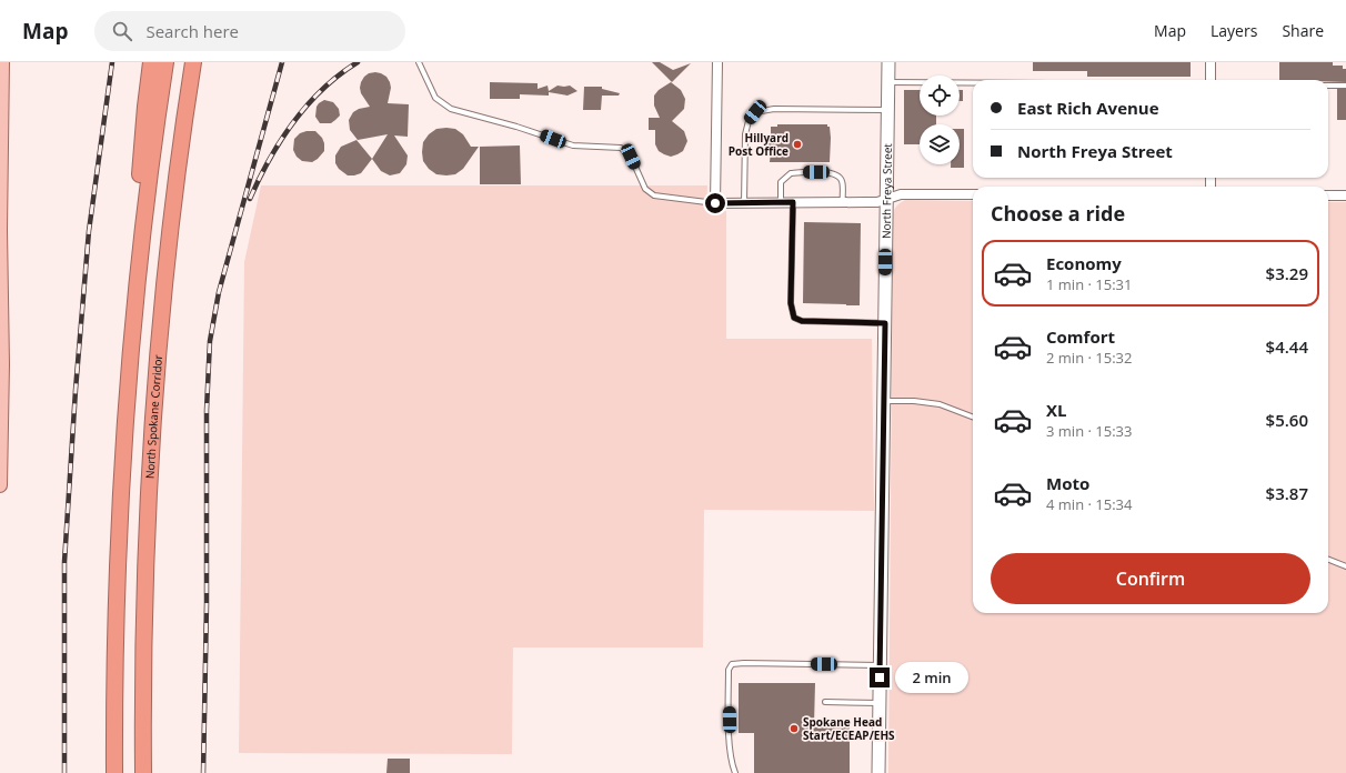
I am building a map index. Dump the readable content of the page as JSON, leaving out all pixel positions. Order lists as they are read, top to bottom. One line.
{"streets":{"highway":["North Spokane Corridor"],"street":["North Freya Street"]},"places":["Hillyard Post Office","Spokane Head Start/ECEAP/EHS"],"page":{"header":"Map","search":"Search here","nav":["Map","Layers","Share"],"banner":["East Rich Avenue","North Freya Street"],"heading":"Choose a ride","list":[{"name":"Economy","note":"1 min · 15:31","value":"$3.29"},{"name":"Comfort","note":"2 min · 15:32","value":"$4.44"},{"name":"XL","note":"3 min · 15:33","value":"$5.60"},{"name":"Moto","note":"4 min · 15:34","value":"$3.87"}],"buttons":"Confirm","bubble":"2 min"}}
